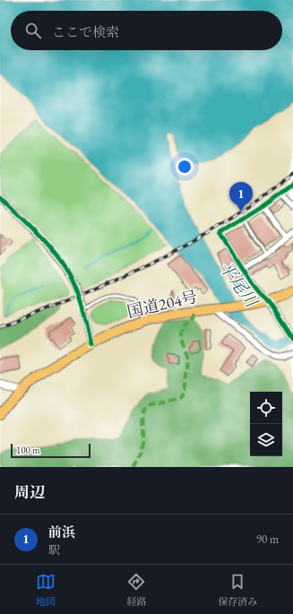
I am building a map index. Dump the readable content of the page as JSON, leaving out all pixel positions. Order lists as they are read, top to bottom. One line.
{"streets":{"highway":["国道204号"]},"water":["平尾川"],"scale_bar":"100 m","page":{"search":"ここで検索","pins":"1","scale":"100 m","heading":"周辺","list":[{"mark":"1","name":"前浜","note":"駅","value":"90 m"}],"nav":["地図","経路","保存済み"]}}
